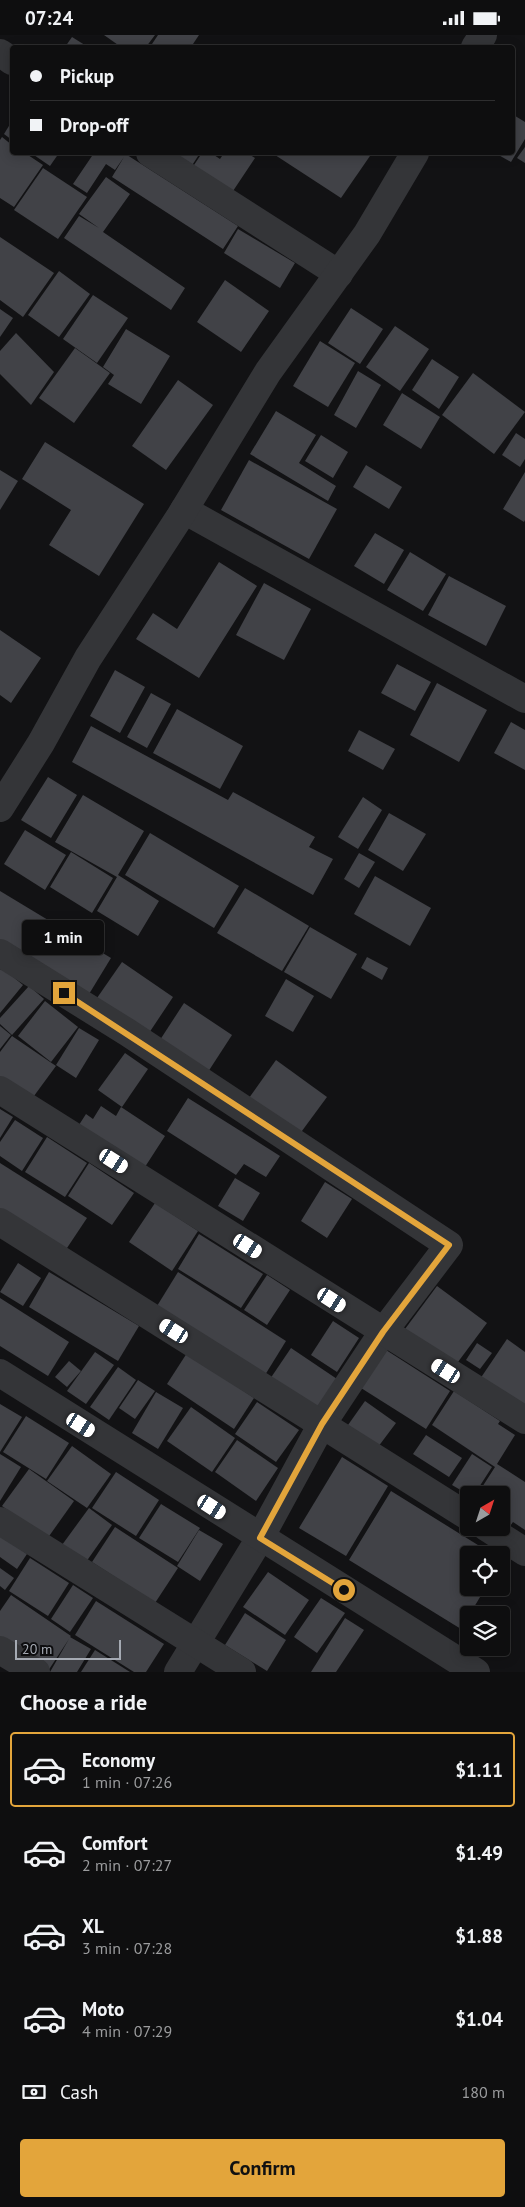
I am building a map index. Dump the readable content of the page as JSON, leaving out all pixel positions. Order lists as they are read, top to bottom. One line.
{"scale_bar":"20 m","north":"top right","page":{"status":"07:24","banner":["Pickup","Drop-off"],"bubble":"1 min","scale":"20 m","heading":"Choose a ride","list":[{"name":"Economy","note":"1 min · 07:26","value":"$1.11"},{"name":"Comfort","note":"2 min · 07:27","value":"$1.49"},{"name":"XL","note":"3 min · 07:28","value":"$1.88"},{"name":"Moto","note":"4 min · 07:29","value":"$1.04"}],"pay":["Cash","180 m"],"buttons":"Confirm"}}
